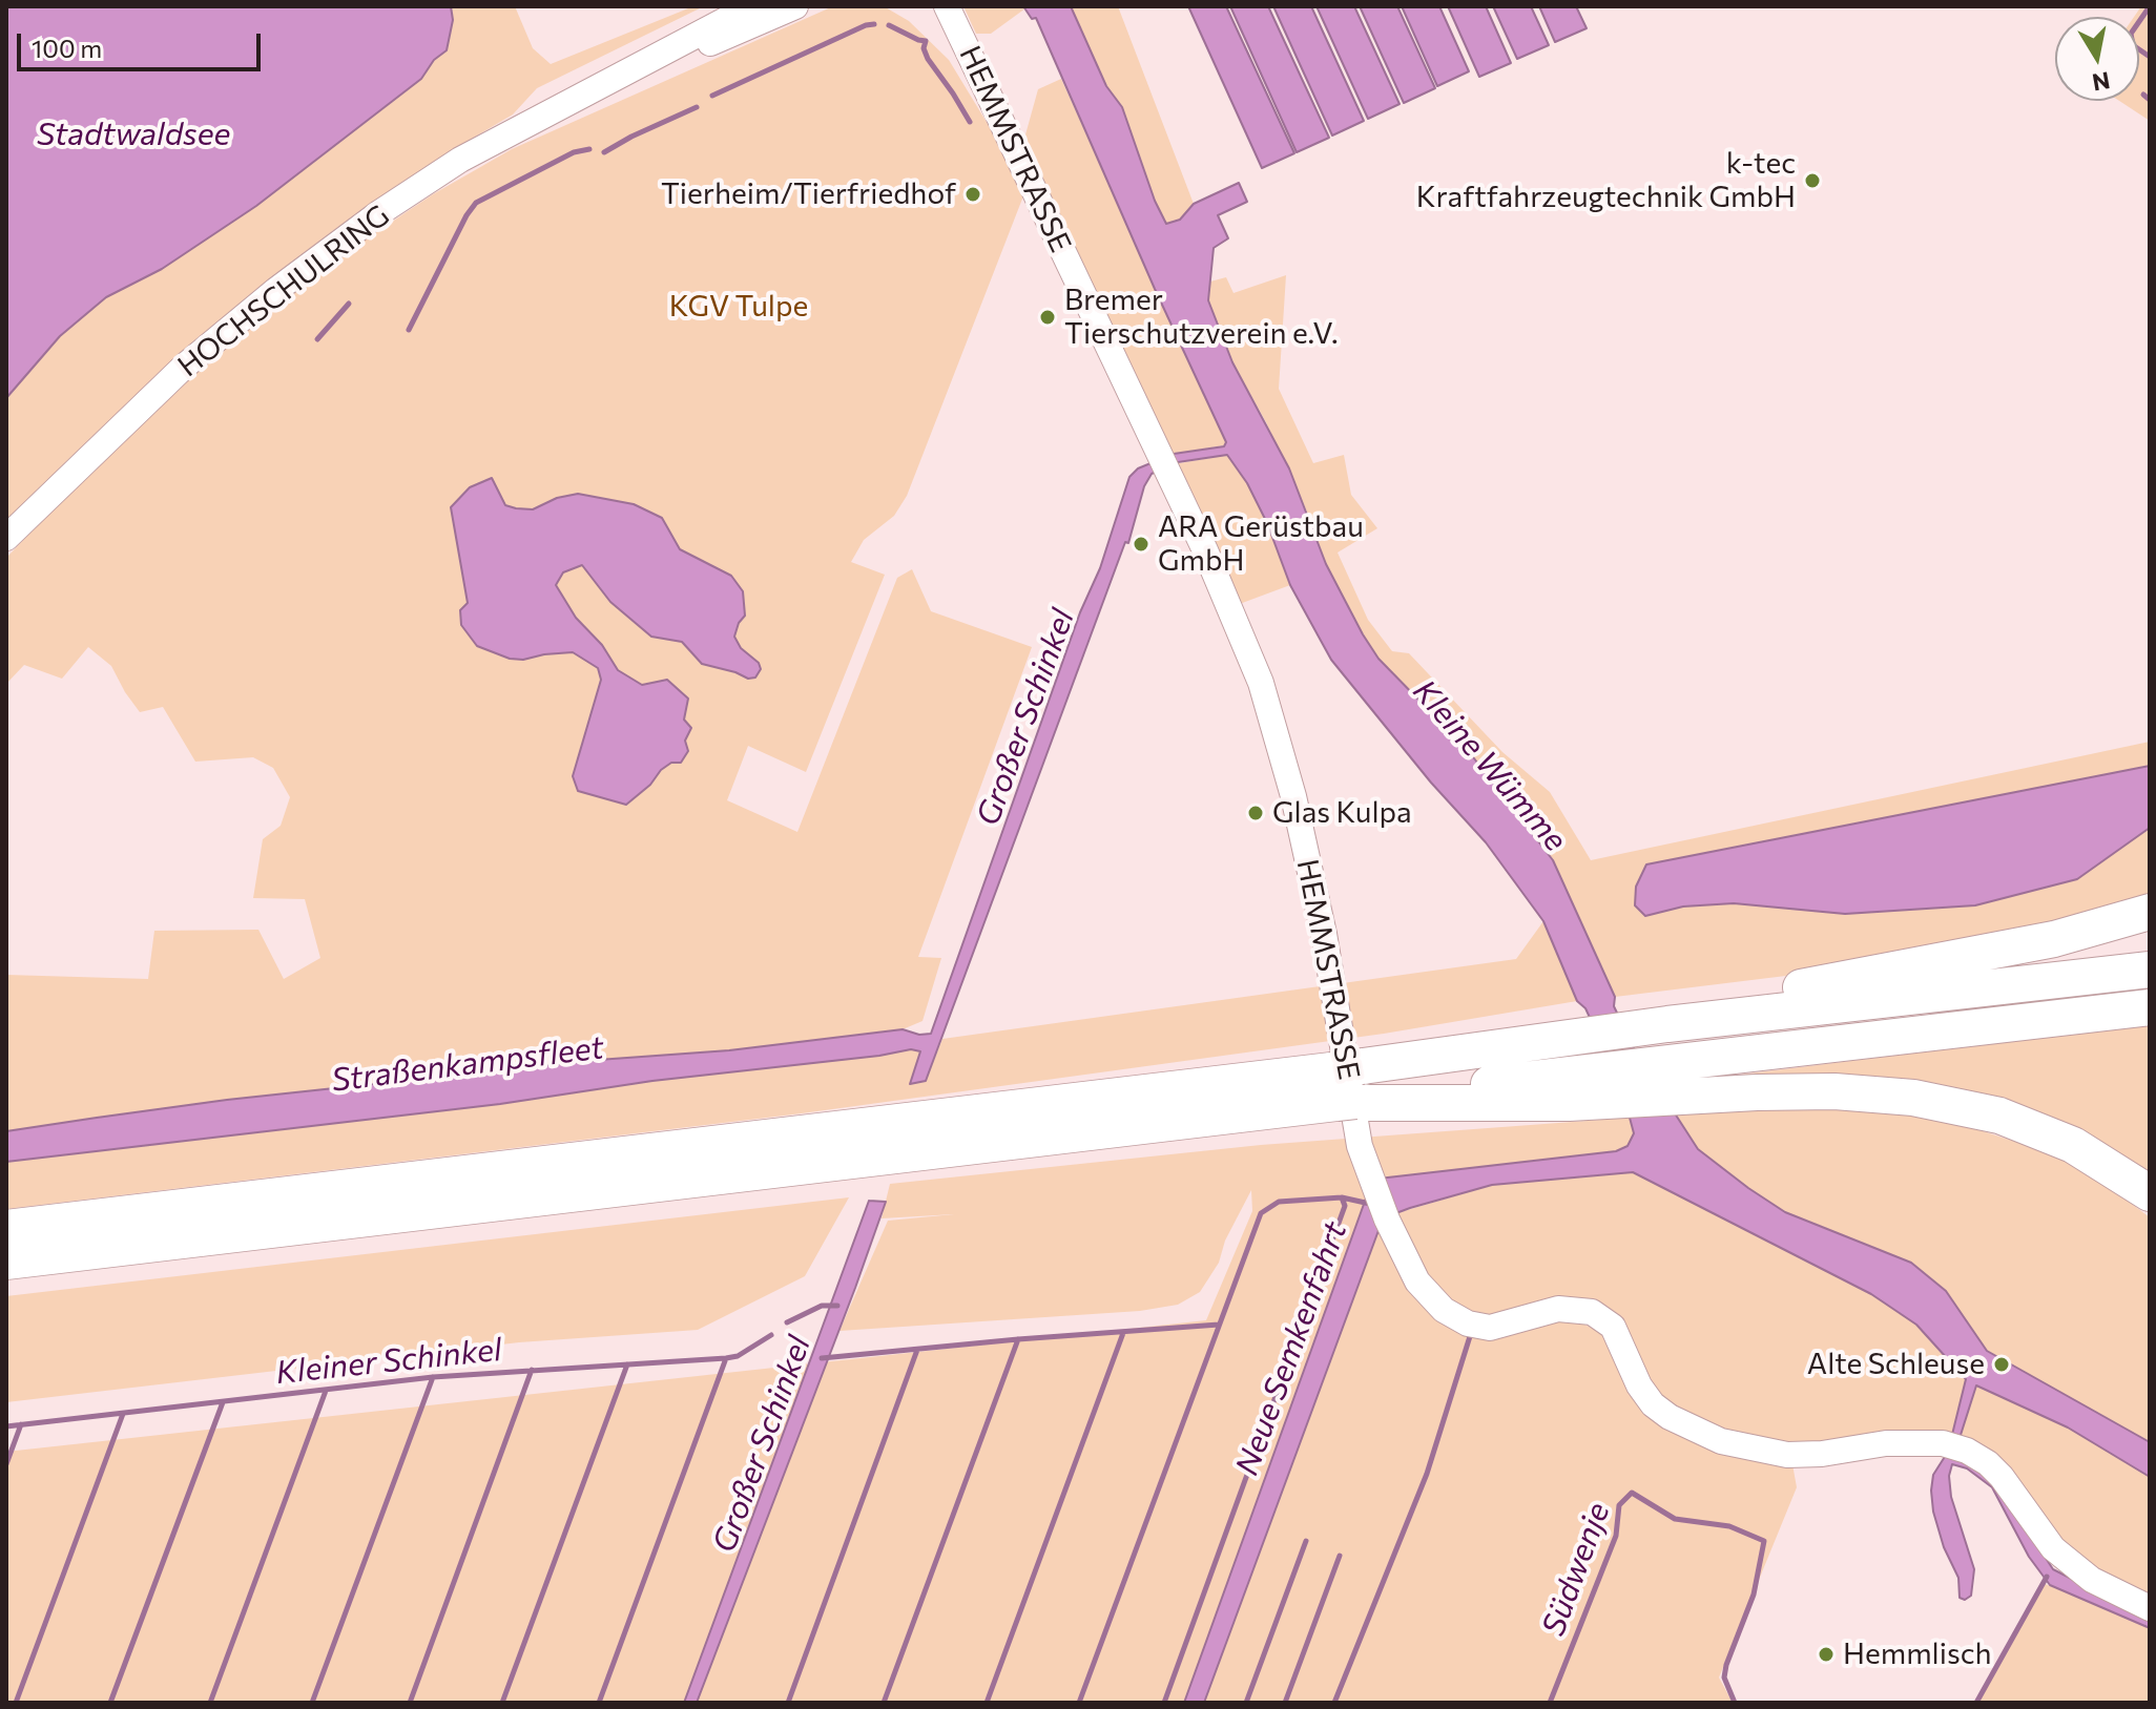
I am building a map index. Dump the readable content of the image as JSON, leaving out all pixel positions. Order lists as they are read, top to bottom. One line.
{"streets":{"street":["HEMMSTRASSE","HOCHSCHULRING"]},"water":["Stadtwaldsee","Großer Schinkel","Kleine Wümme","Straßenkampsfleet","Neue Semkenfahrt","Kleiner Schinkel","Südwenje"],"parks":["KGV Tulpe"],"places":["k-tec Kraftfahrzeugtechnik GmbH","Tierheim/Tierfriedhof","Bremer Tierschutzverein e.V.","ARA Gerüstbau GmbH","Glas Kulpa","Alte Schleuse","Hemmlisch"],"scale_bar":"100 m","north":"bottom"}
